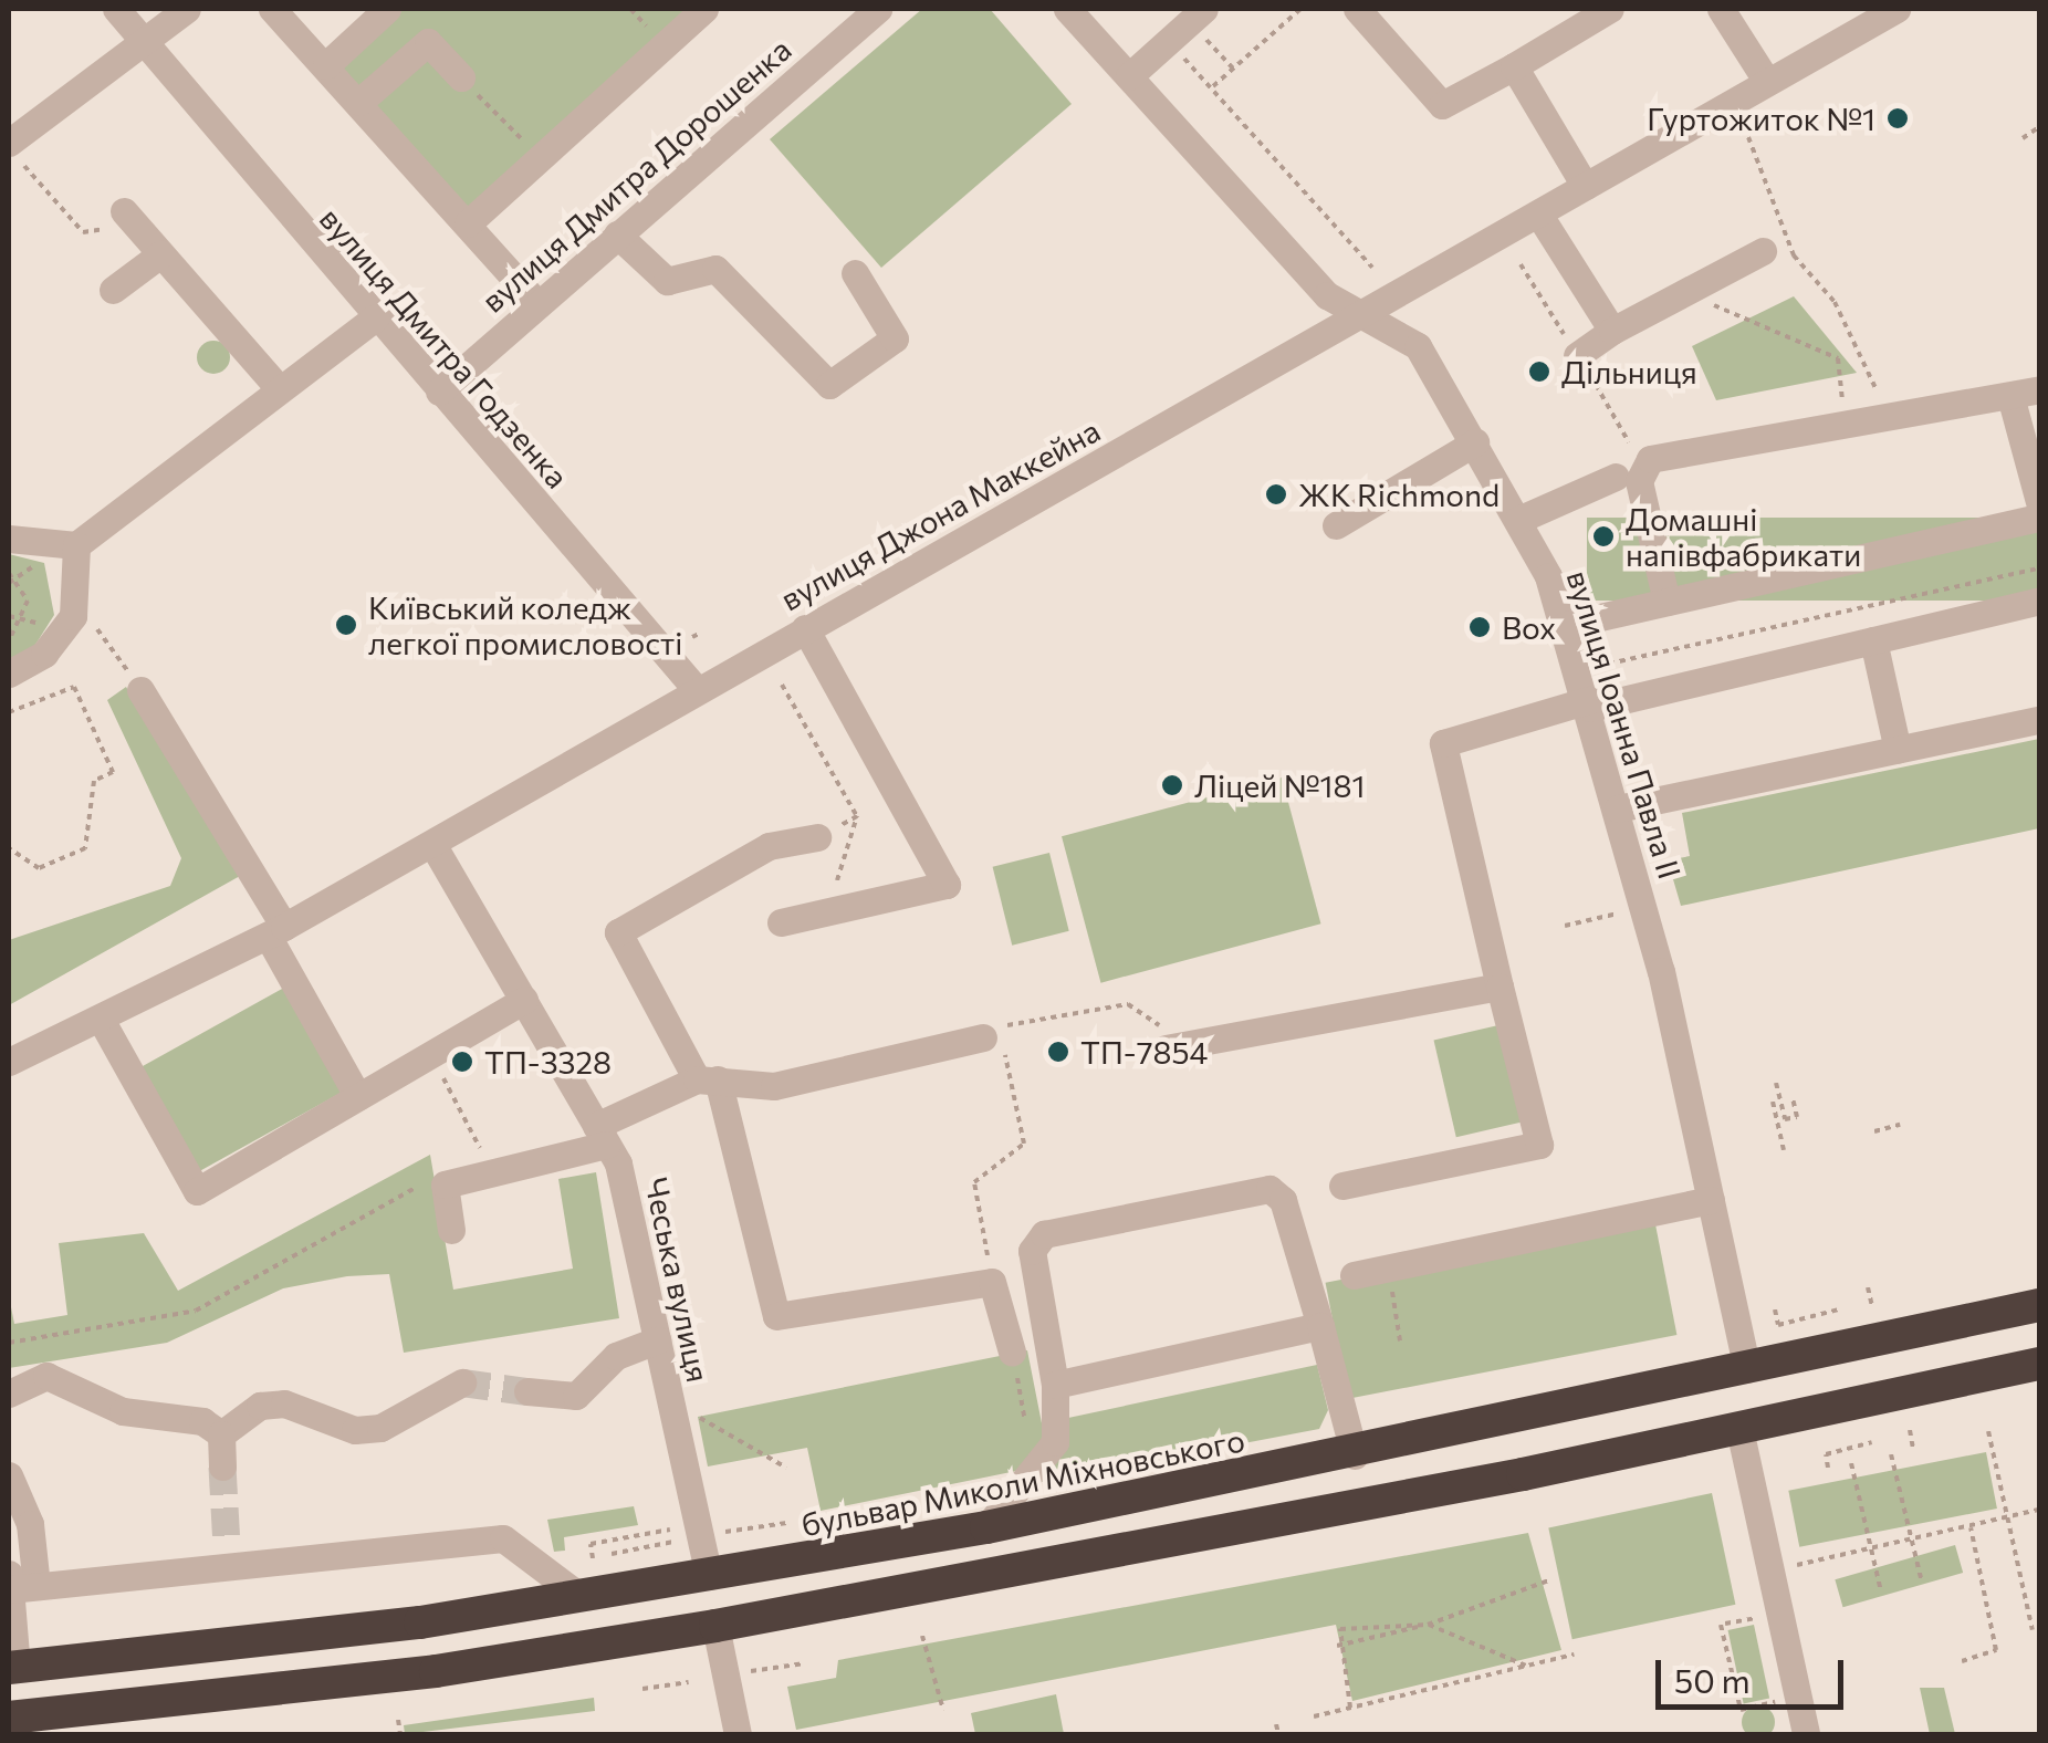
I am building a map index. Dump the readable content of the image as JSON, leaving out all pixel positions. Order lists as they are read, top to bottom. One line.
{"streets":{"highway":["бульвар Миколи Міхновського"],"street":["вулиця Дмитра Дорошенка","вулиця Дмитра Годзенка","вулиця Джона Маккейна","вулиця Іоанна Павла II","Чеська вулиця"]},"crossings":[["вулиця Дмитра Дорошенка","вулиця Дмитра Годзенка"],["вулиця Дмитра Годзенка","вулиця Джона Маккейна"],["вулиця Джона Маккейна","вулиця Іоанна Павла II"],["вулиця Джона Маккейна","Чеська вулиця"],["вулиця Іоанна Павла II","бульвар Миколи Міхновського"],["Чеська вулиця","бульвар Миколи Міхновського"]],"places":["Гуртожиток №1","Дільниця","ЖК Richmond","Домашні напівфабрикати","Київський коледж легкої промисловості","Box","Ліцей №181","ТП-7854","ТП-3328"],"scale_bar":"50 m"}
